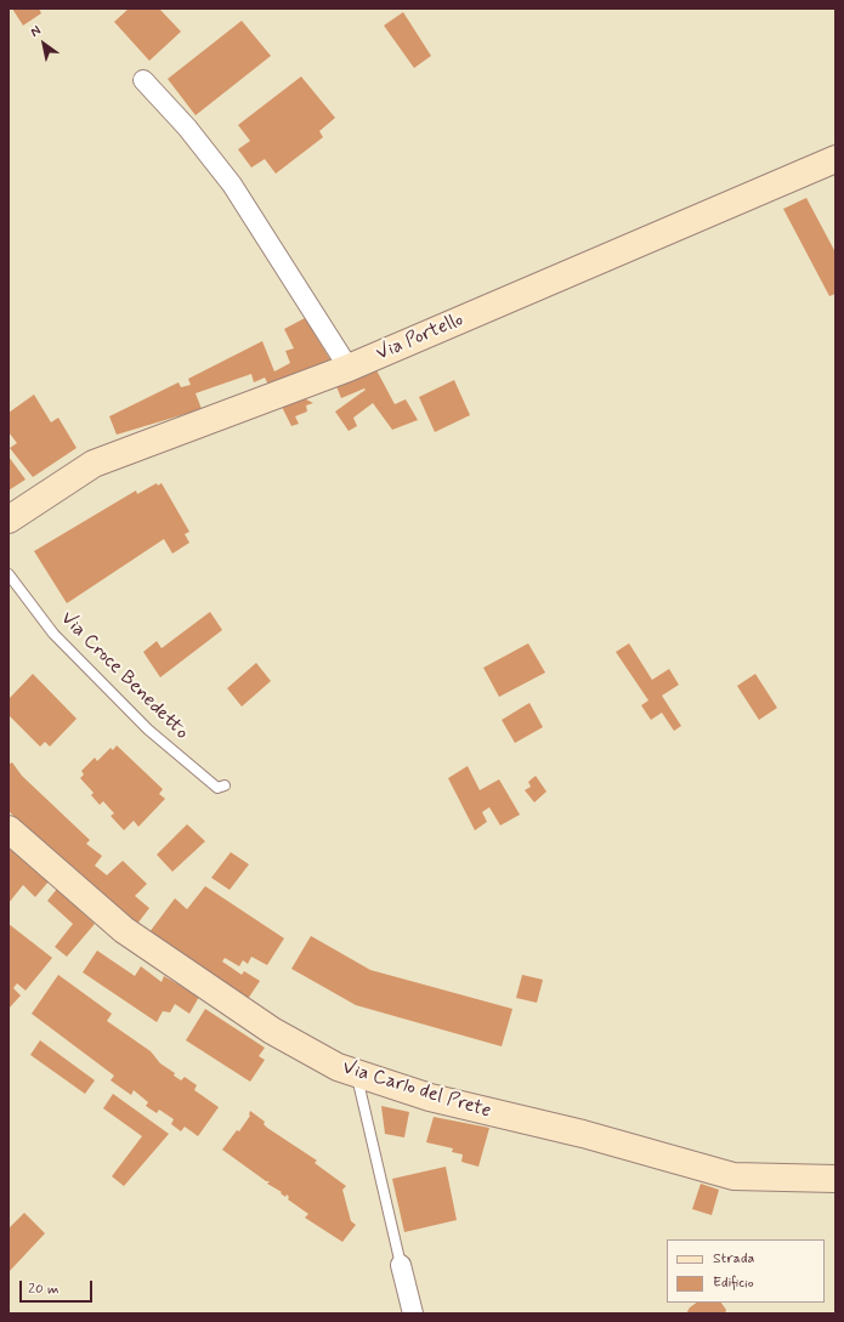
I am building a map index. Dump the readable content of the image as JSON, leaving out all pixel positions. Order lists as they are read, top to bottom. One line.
{"streets":{"street":["Via Portello","Via Carlo del Prete"],"lane":["Via Croce Benedetto"]},"legend":["Strada","Edificio"],"scale_bar":"20 m","north":"top left"}
